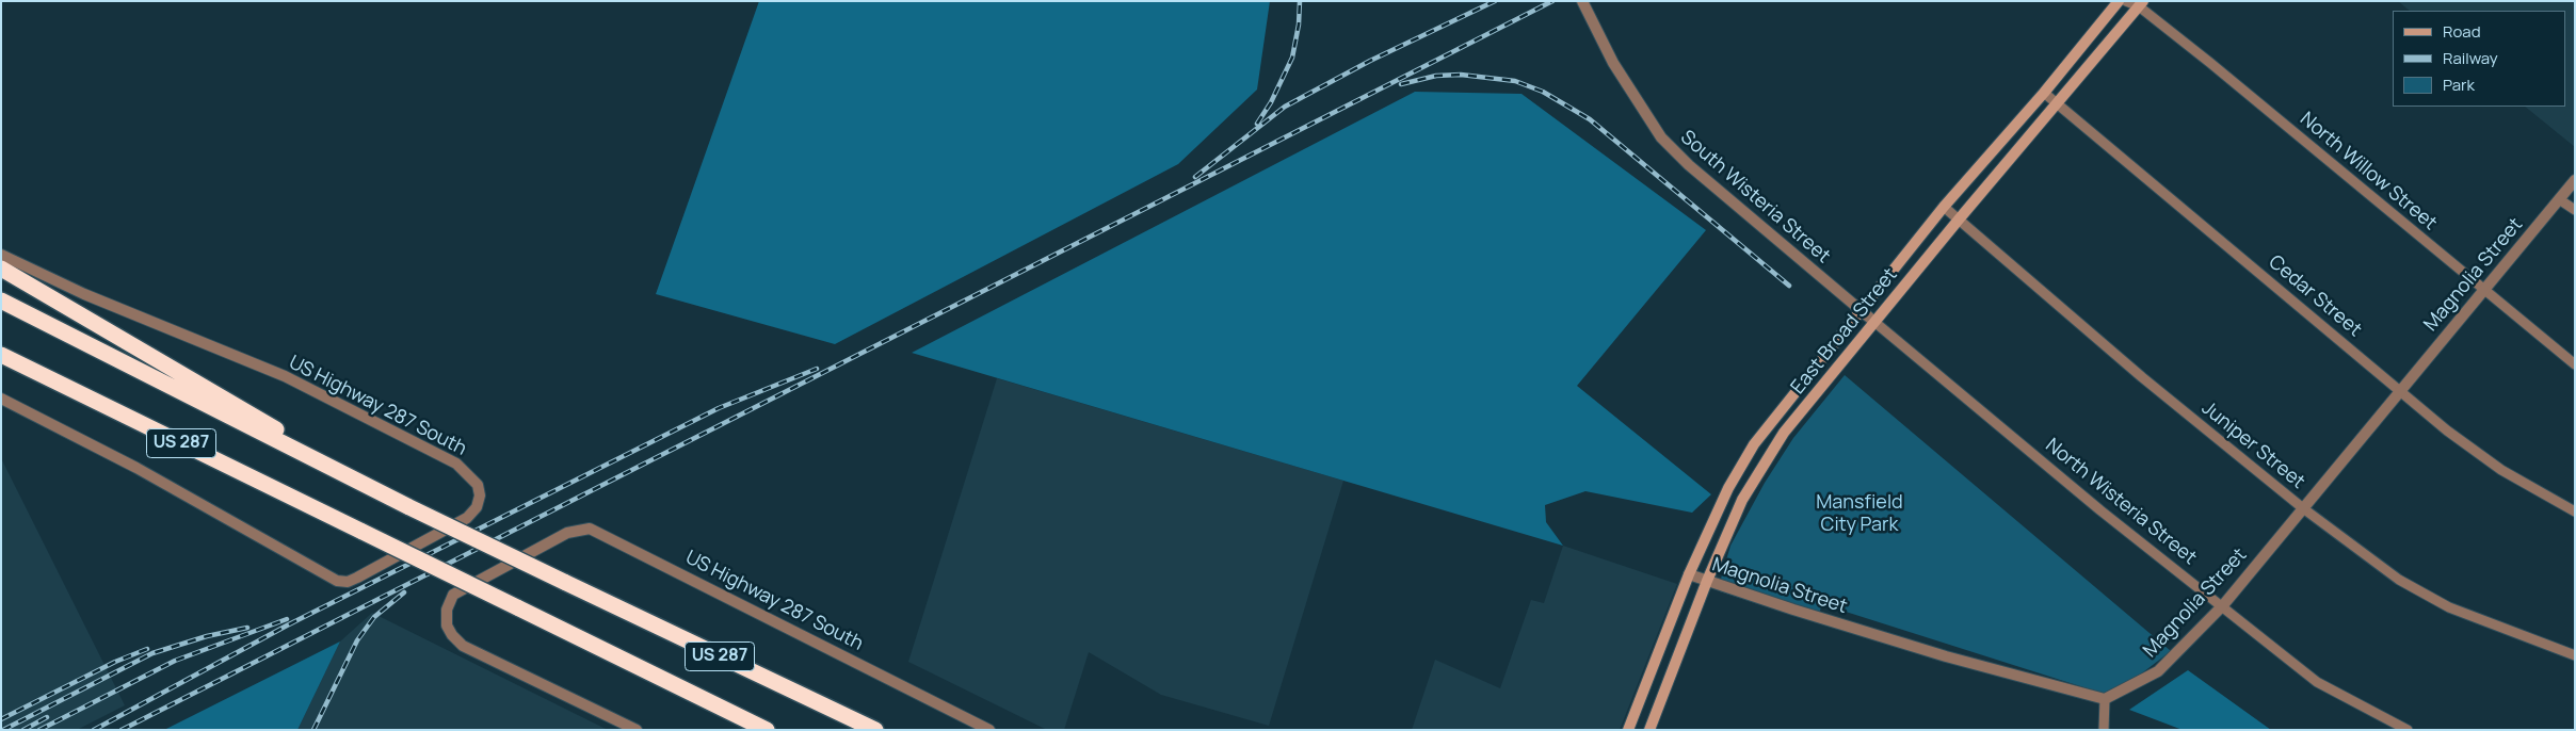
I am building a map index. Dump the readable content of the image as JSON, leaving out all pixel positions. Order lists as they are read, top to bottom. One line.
{"streets":{"highway":["US 287"],"main road":["East Broad Street"],"street":["North Willow Street","South Wisteria Street","Magnolia Street","Cedar Street","US Highway 287 South","Juniper Street","North Wisteria Street"]},"crossings":[["North Willow Street","Magnolia Street"],["North Willow Street","East Broad Street"],["South Wisteria Street","East Broad Street"],["South Wisteria Street","North Wisteria Street"],["Magnolia Street","Cedar Street"],["Magnolia Street","East Broad Street"],["Magnolia Street","Juniper Street"],["Magnolia Street","North Wisteria Street"],["Cedar Street","East Broad Street"],["East Broad Street","Juniper Street"],["East Broad Street","North Wisteria Street"]],"parks":["Mansfield City Park"],"legend":["Road","Railway","Park"]}
